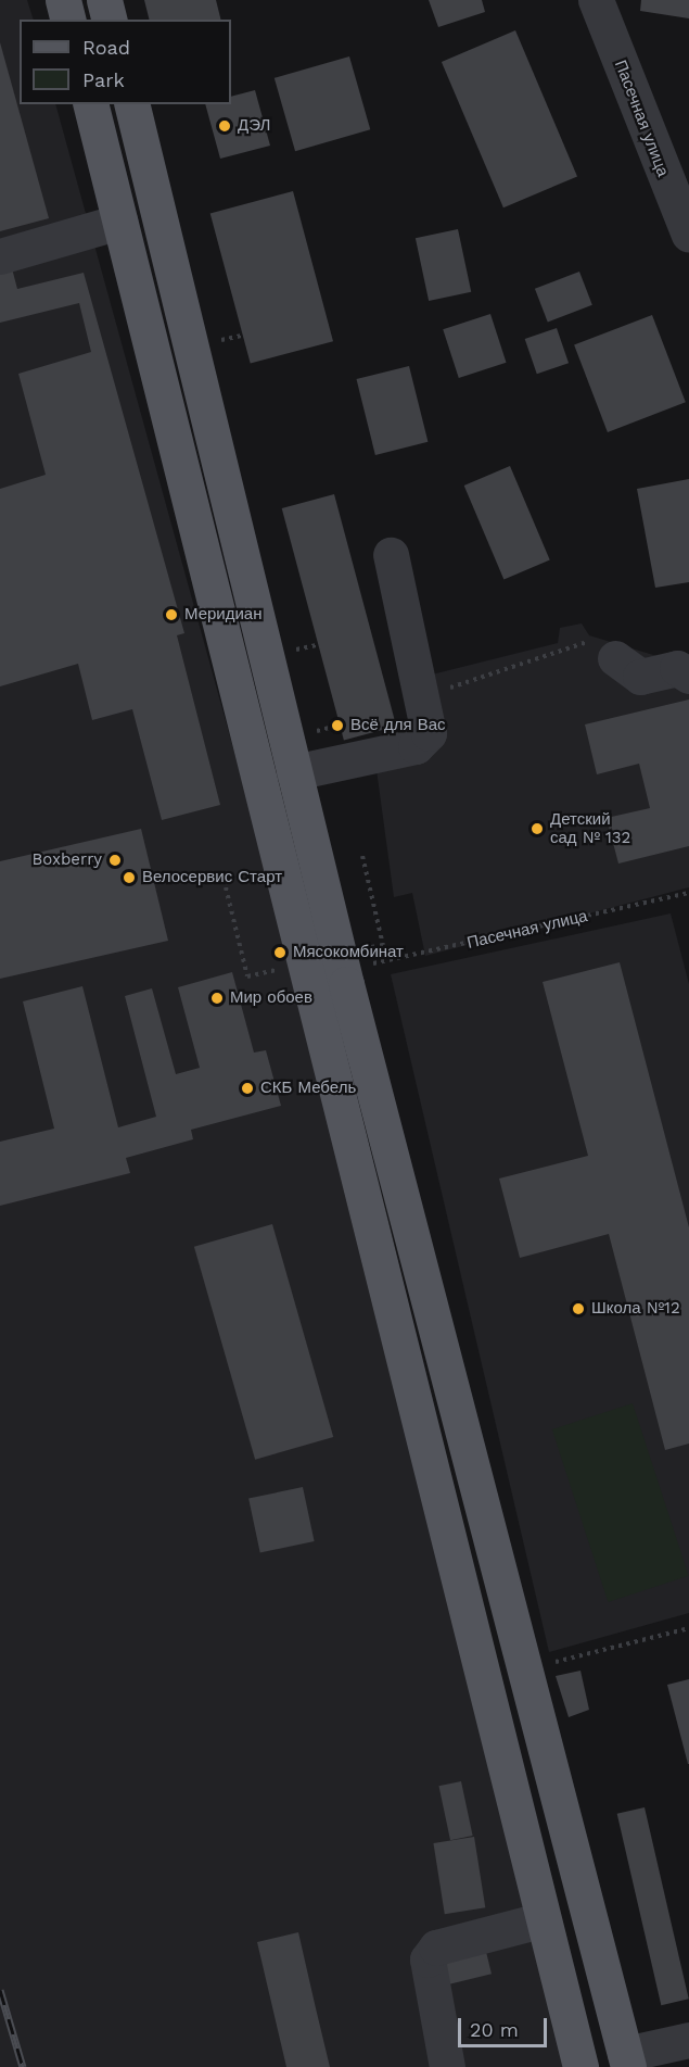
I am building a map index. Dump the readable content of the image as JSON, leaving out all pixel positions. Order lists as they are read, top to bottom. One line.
{"streets":{"street":["Пасечная улица"]},"places":["ДЭЛ","Меридиан","Всё для Вас","Детский сад № 132","Boxberry","Велосервис Старт","Мясокомбинат","Мир обоев","СКБ Мебель","Школа №12"],"legend":["Road","Park"],"scale_bar":"20 m"}
